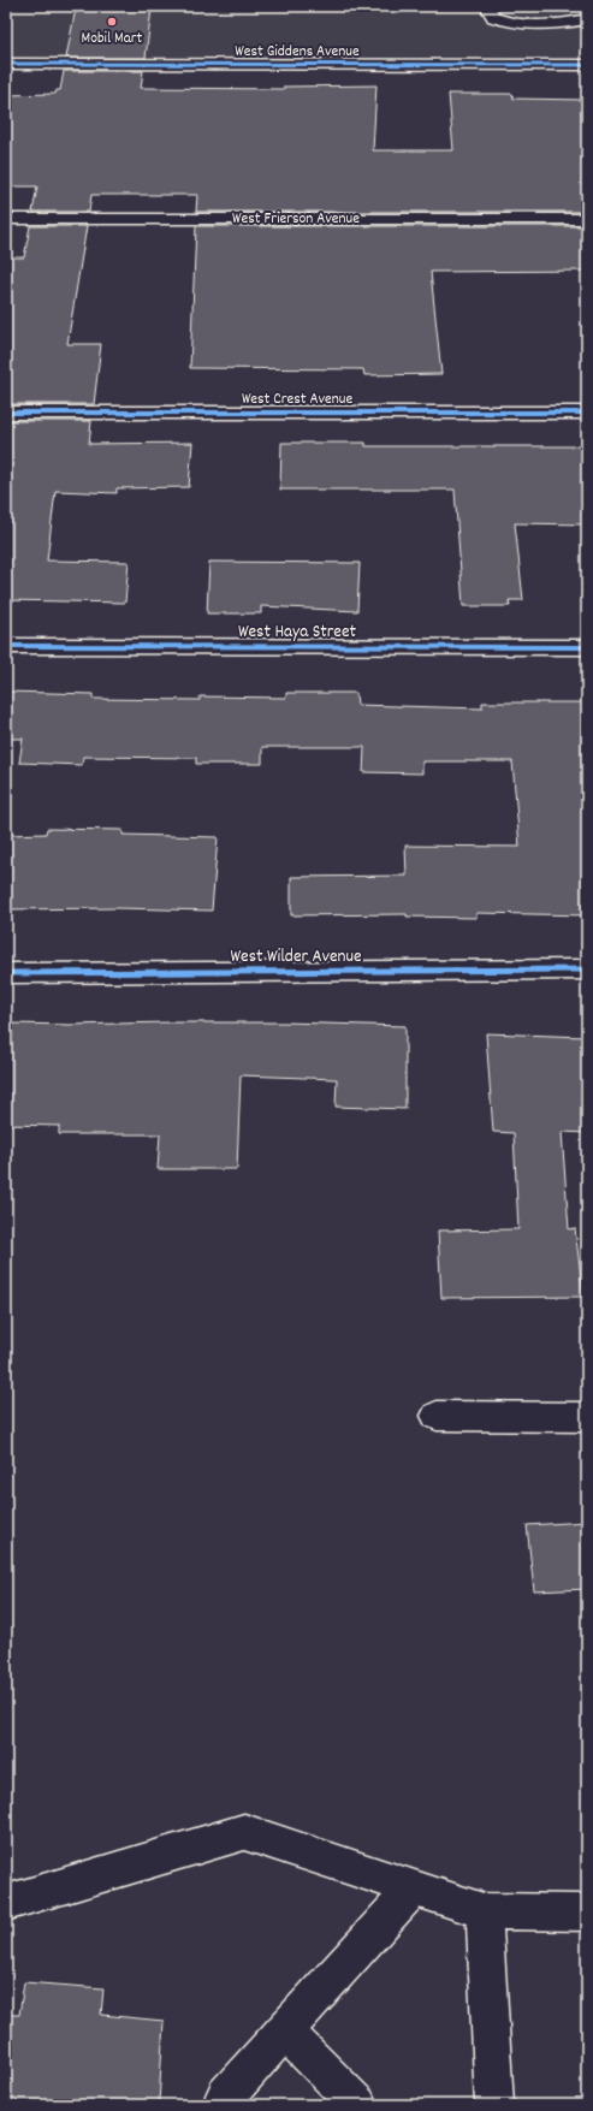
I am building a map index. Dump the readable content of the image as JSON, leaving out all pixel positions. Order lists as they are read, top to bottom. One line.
{"streets":{"street":["West Giddens Avenue","West Frierson Avenue","West Crest Avenue","West Haya Street","West Wilder Avenue"]},"places":["Mobil Mart"]}
